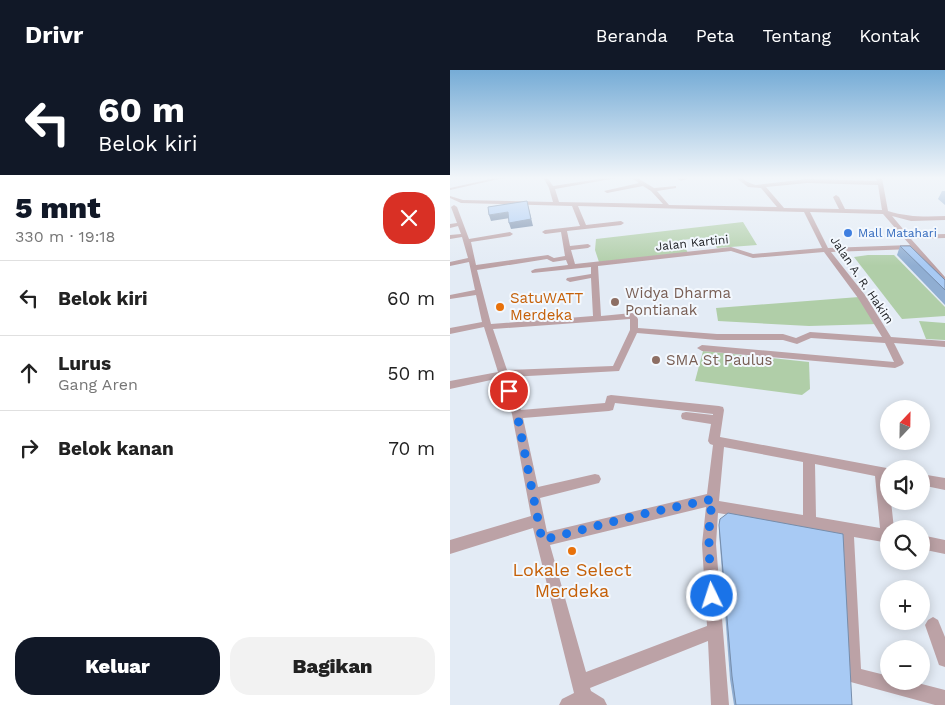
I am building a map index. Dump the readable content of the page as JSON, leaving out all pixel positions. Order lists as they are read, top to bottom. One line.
{"streets":{"street":["Jalan Kartini","Jalan A. R. Hakim"]},"crossings":[["Jalan Kartini","Jalan A. R. Hakim"]],"places":["Mall Matahari","Widya Dharma Pontianak","SatuWATT Merdeka","SMA St Paulus","Lokale Select Merdeka"],"north":"top","page":{"header":"Drivr","nav":["Beranda","Peta","Tentang","Kontak"],"turn":["60 m","Belok kiri"],"heading":["5 mnt","330 m · 19:18"],"list":[{"name":"Belok kiri","value":"60 m"},{"name":"Lurus","note":"Gang Aren","value":"50 m"},{"name":"Belok kanan","value":"70 m"}],"map_buttons":["+","−"],"buttons":["Keluar","Bagikan"]}}
